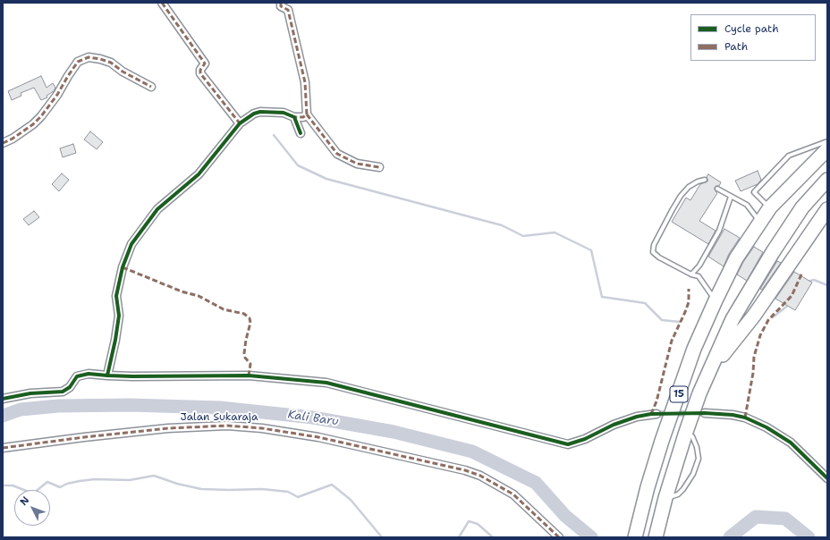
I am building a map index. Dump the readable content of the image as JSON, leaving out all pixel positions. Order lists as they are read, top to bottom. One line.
{"streets":{"highway":["15"],"street":["Jalan Sukaraja"]},"water":["Kali Baru"],"legend":["Cycle path","Path"],"north":"top left"}
